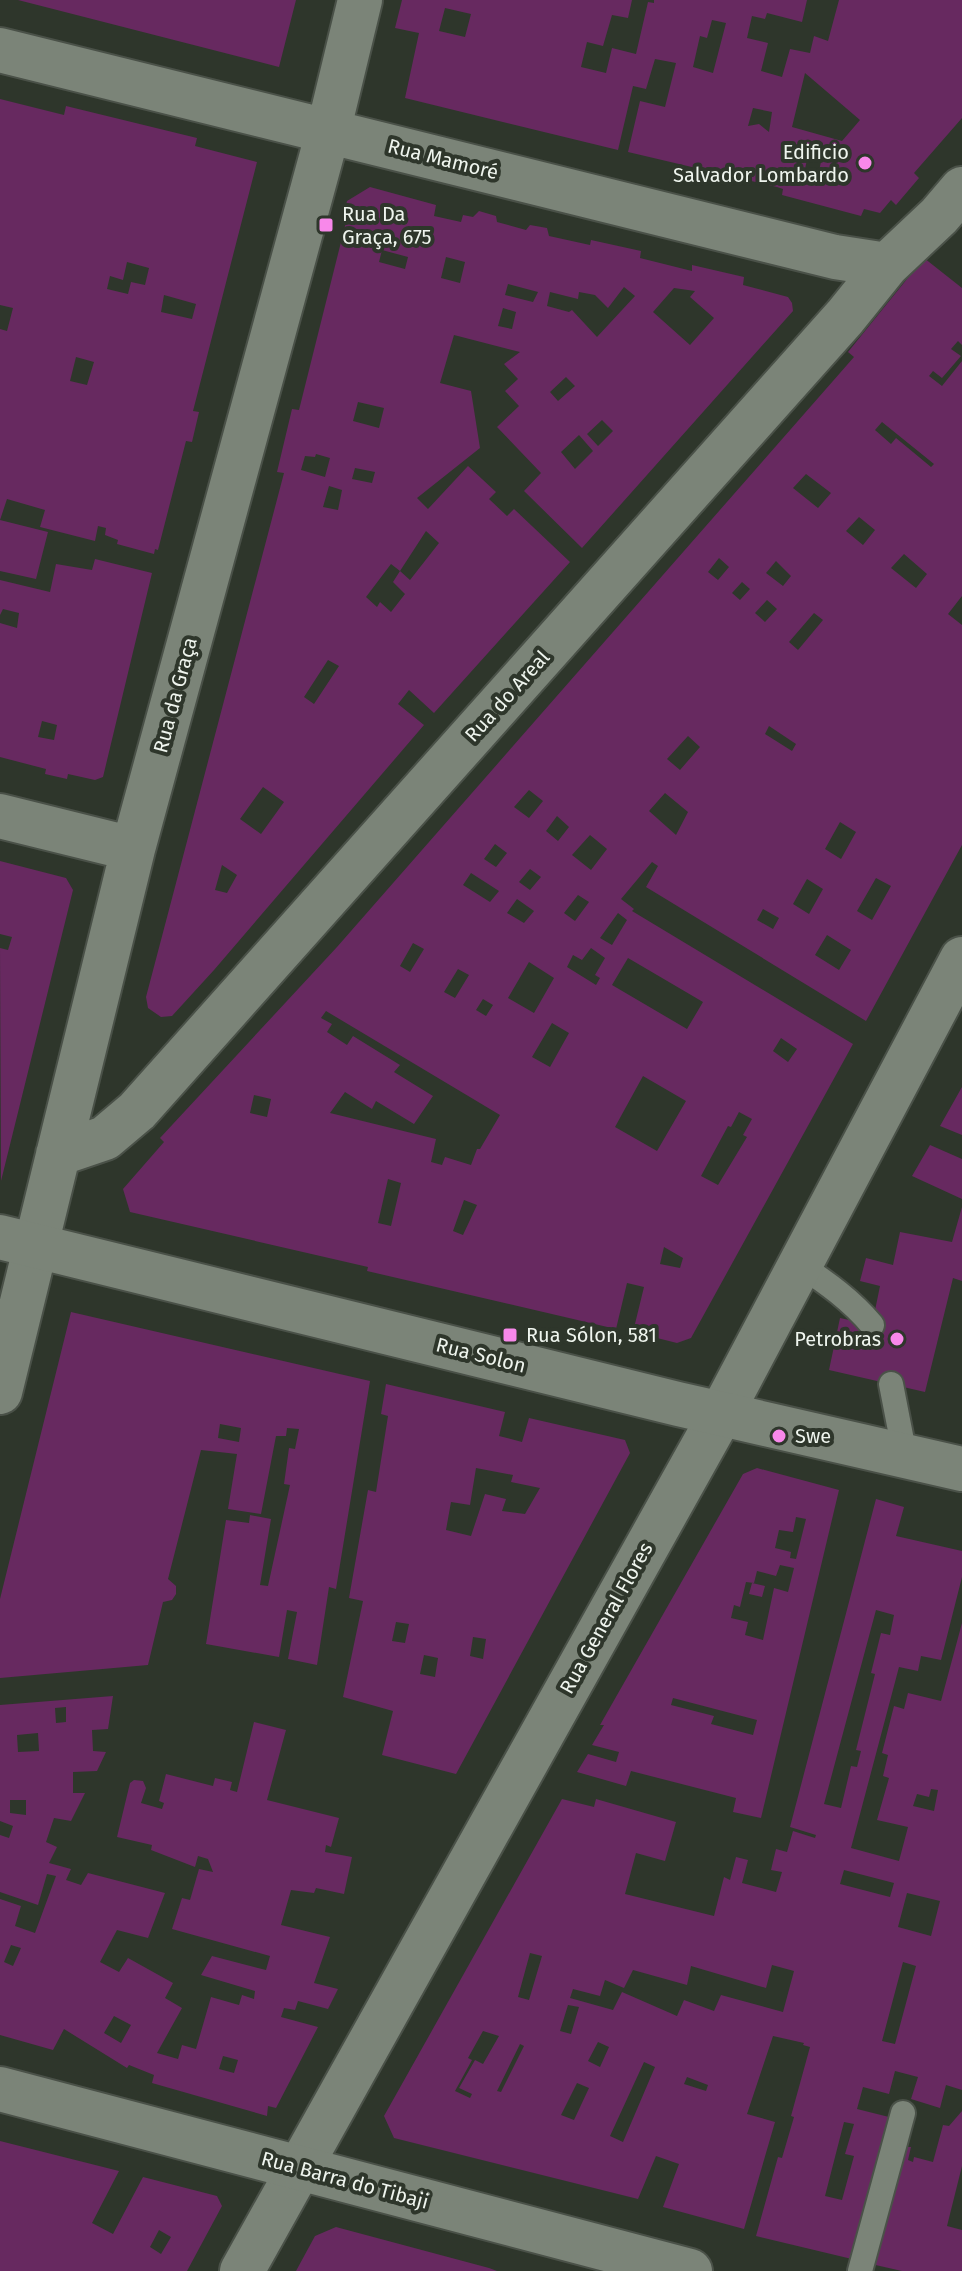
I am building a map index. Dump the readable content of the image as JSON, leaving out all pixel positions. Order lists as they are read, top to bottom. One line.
{"streets":{"street":["Rua Mamoré","Rua da Graça","Rua do Areal","Rua Solon","Rua General Flores","Rua Barra do Tibaji"]},"crossings":[["Rua Mamoré","Rua da Graça"],["Rua Mamoré","Rua do Areal"],["Rua da Graça","Rua do Areal"],["Rua da Graça","Rua Solon"],["Rua Solon","Rua General Flores"],["Rua General Flores","Rua Barra do Tibaji"]],"places":{"other":["Edificio Salvador Lombardo","Petrobras","Swe"],"transit":["Rua Da Graça, 675","Rua Sólon, 581"]}}
